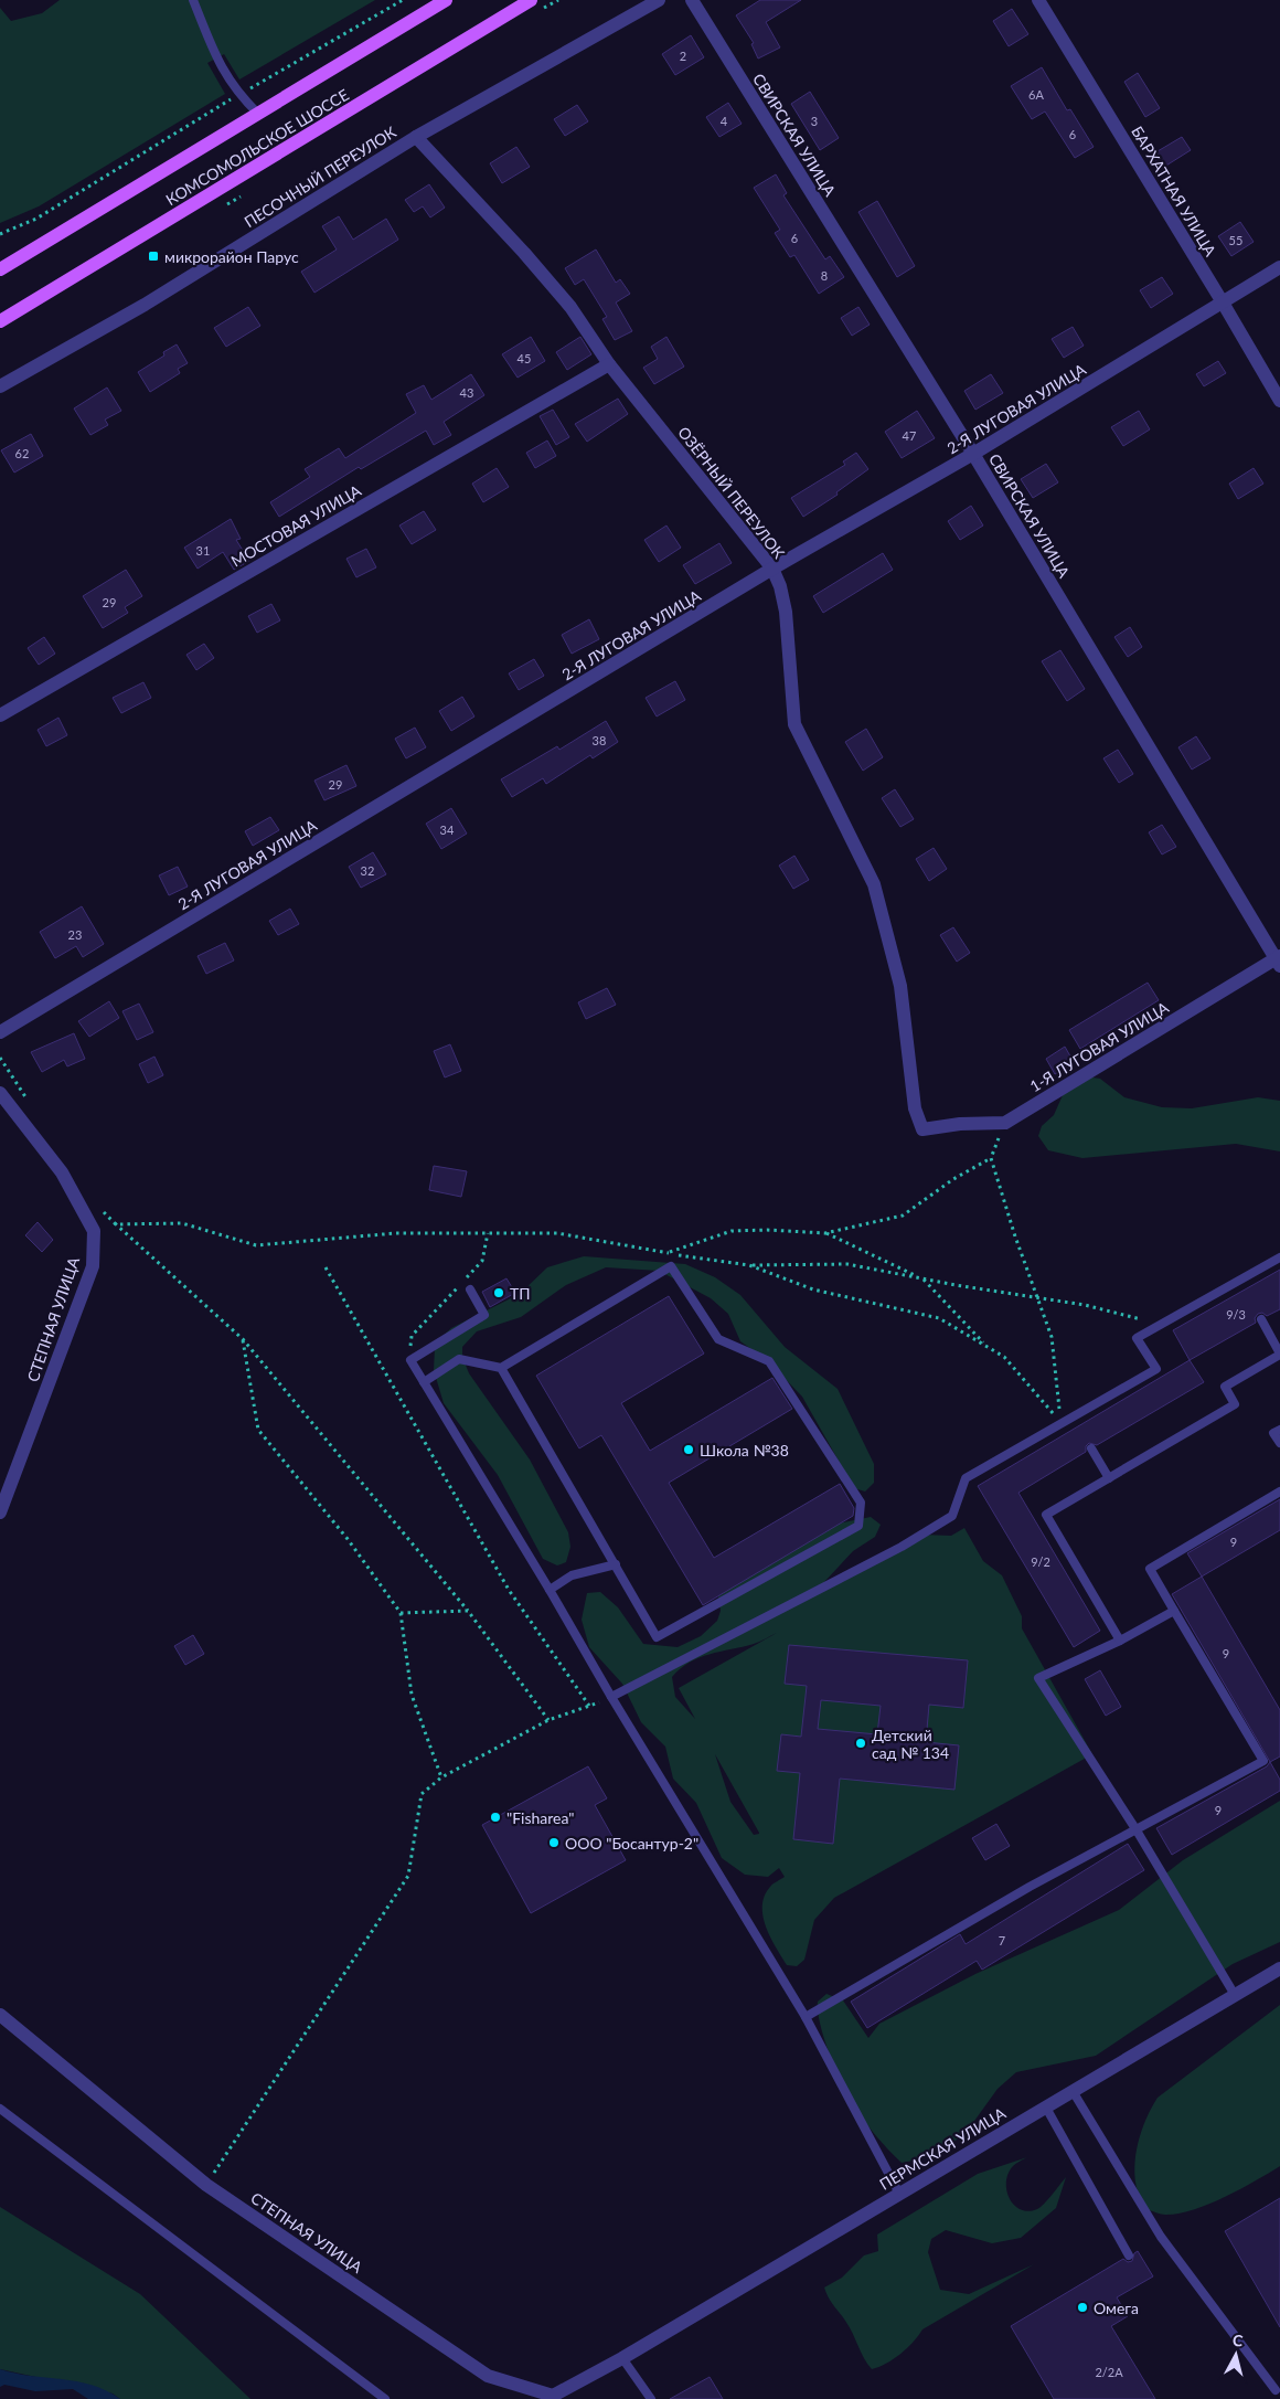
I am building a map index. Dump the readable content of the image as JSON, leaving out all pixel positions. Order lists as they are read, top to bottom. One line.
{"streets":{"main road":["КОМСОМОЛЬСКОЕ ШОССЕ"],"street":["СВИРСКАЯ УЛИЦА","ПЕСОЧНЫЙ ПЕРЕУЛОК","БАРХАТНАЯ УЛИЦА","2-Я ЛУГОВАЯ УЛИЦА","ОЗЁРНЫЙ ПЕРЕУЛОК","МОСТОВАЯ УЛИЦА","1-Я ЛУГОВАЯ УЛИЦА","СТЕПНАЯ УЛИЦА","ПЕРМСКАЯ УЛИЦА"]},"crossings":[["СВИРСКАЯ УЛИЦА","2-Я ЛУГОВАЯ УЛИЦА"],["СВИРСКАЯ УЛИЦА","1-Я ЛУГОВАЯ УЛИЦА"],["ПЕСОЧНЫЙ ПЕРЕУЛОК","ОЗЁРНЫЙ ПЕРЕУЛОК"],["БАРХАТНАЯ УЛИЦА","2-Я ЛУГОВАЯ УЛИЦА"],["2-Я ЛУГОВАЯ УЛИЦА","ОЗЁРНЫЙ ПЕРЕУЛОК"],["ОЗЁРНЫЙ ПЕРЕУЛОК","МОСТОВАЯ УЛИЦА"],["ОЗЁРНЫЙ ПЕРЕУЛОК","1-Я ЛУГОВАЯ УЛИЦА"],["СТЕПНАЯ УЛИЦА","ПЕРМСКАЯ УЛИЦА"]],"places":{"transit":["микрорайон Парус"],"other":["ТП","Школа №38","Детский сад № 134","\"Fisharea\"","ООО \"Босантур-2\"","Омега"]},"house_numbers":["2","6А","4","3","6","6","55","8","45","43","47","62","31","29","38","29","34","32","23","9/3","9","9/2","9","9","7","2/2А"],"north":"top"}
